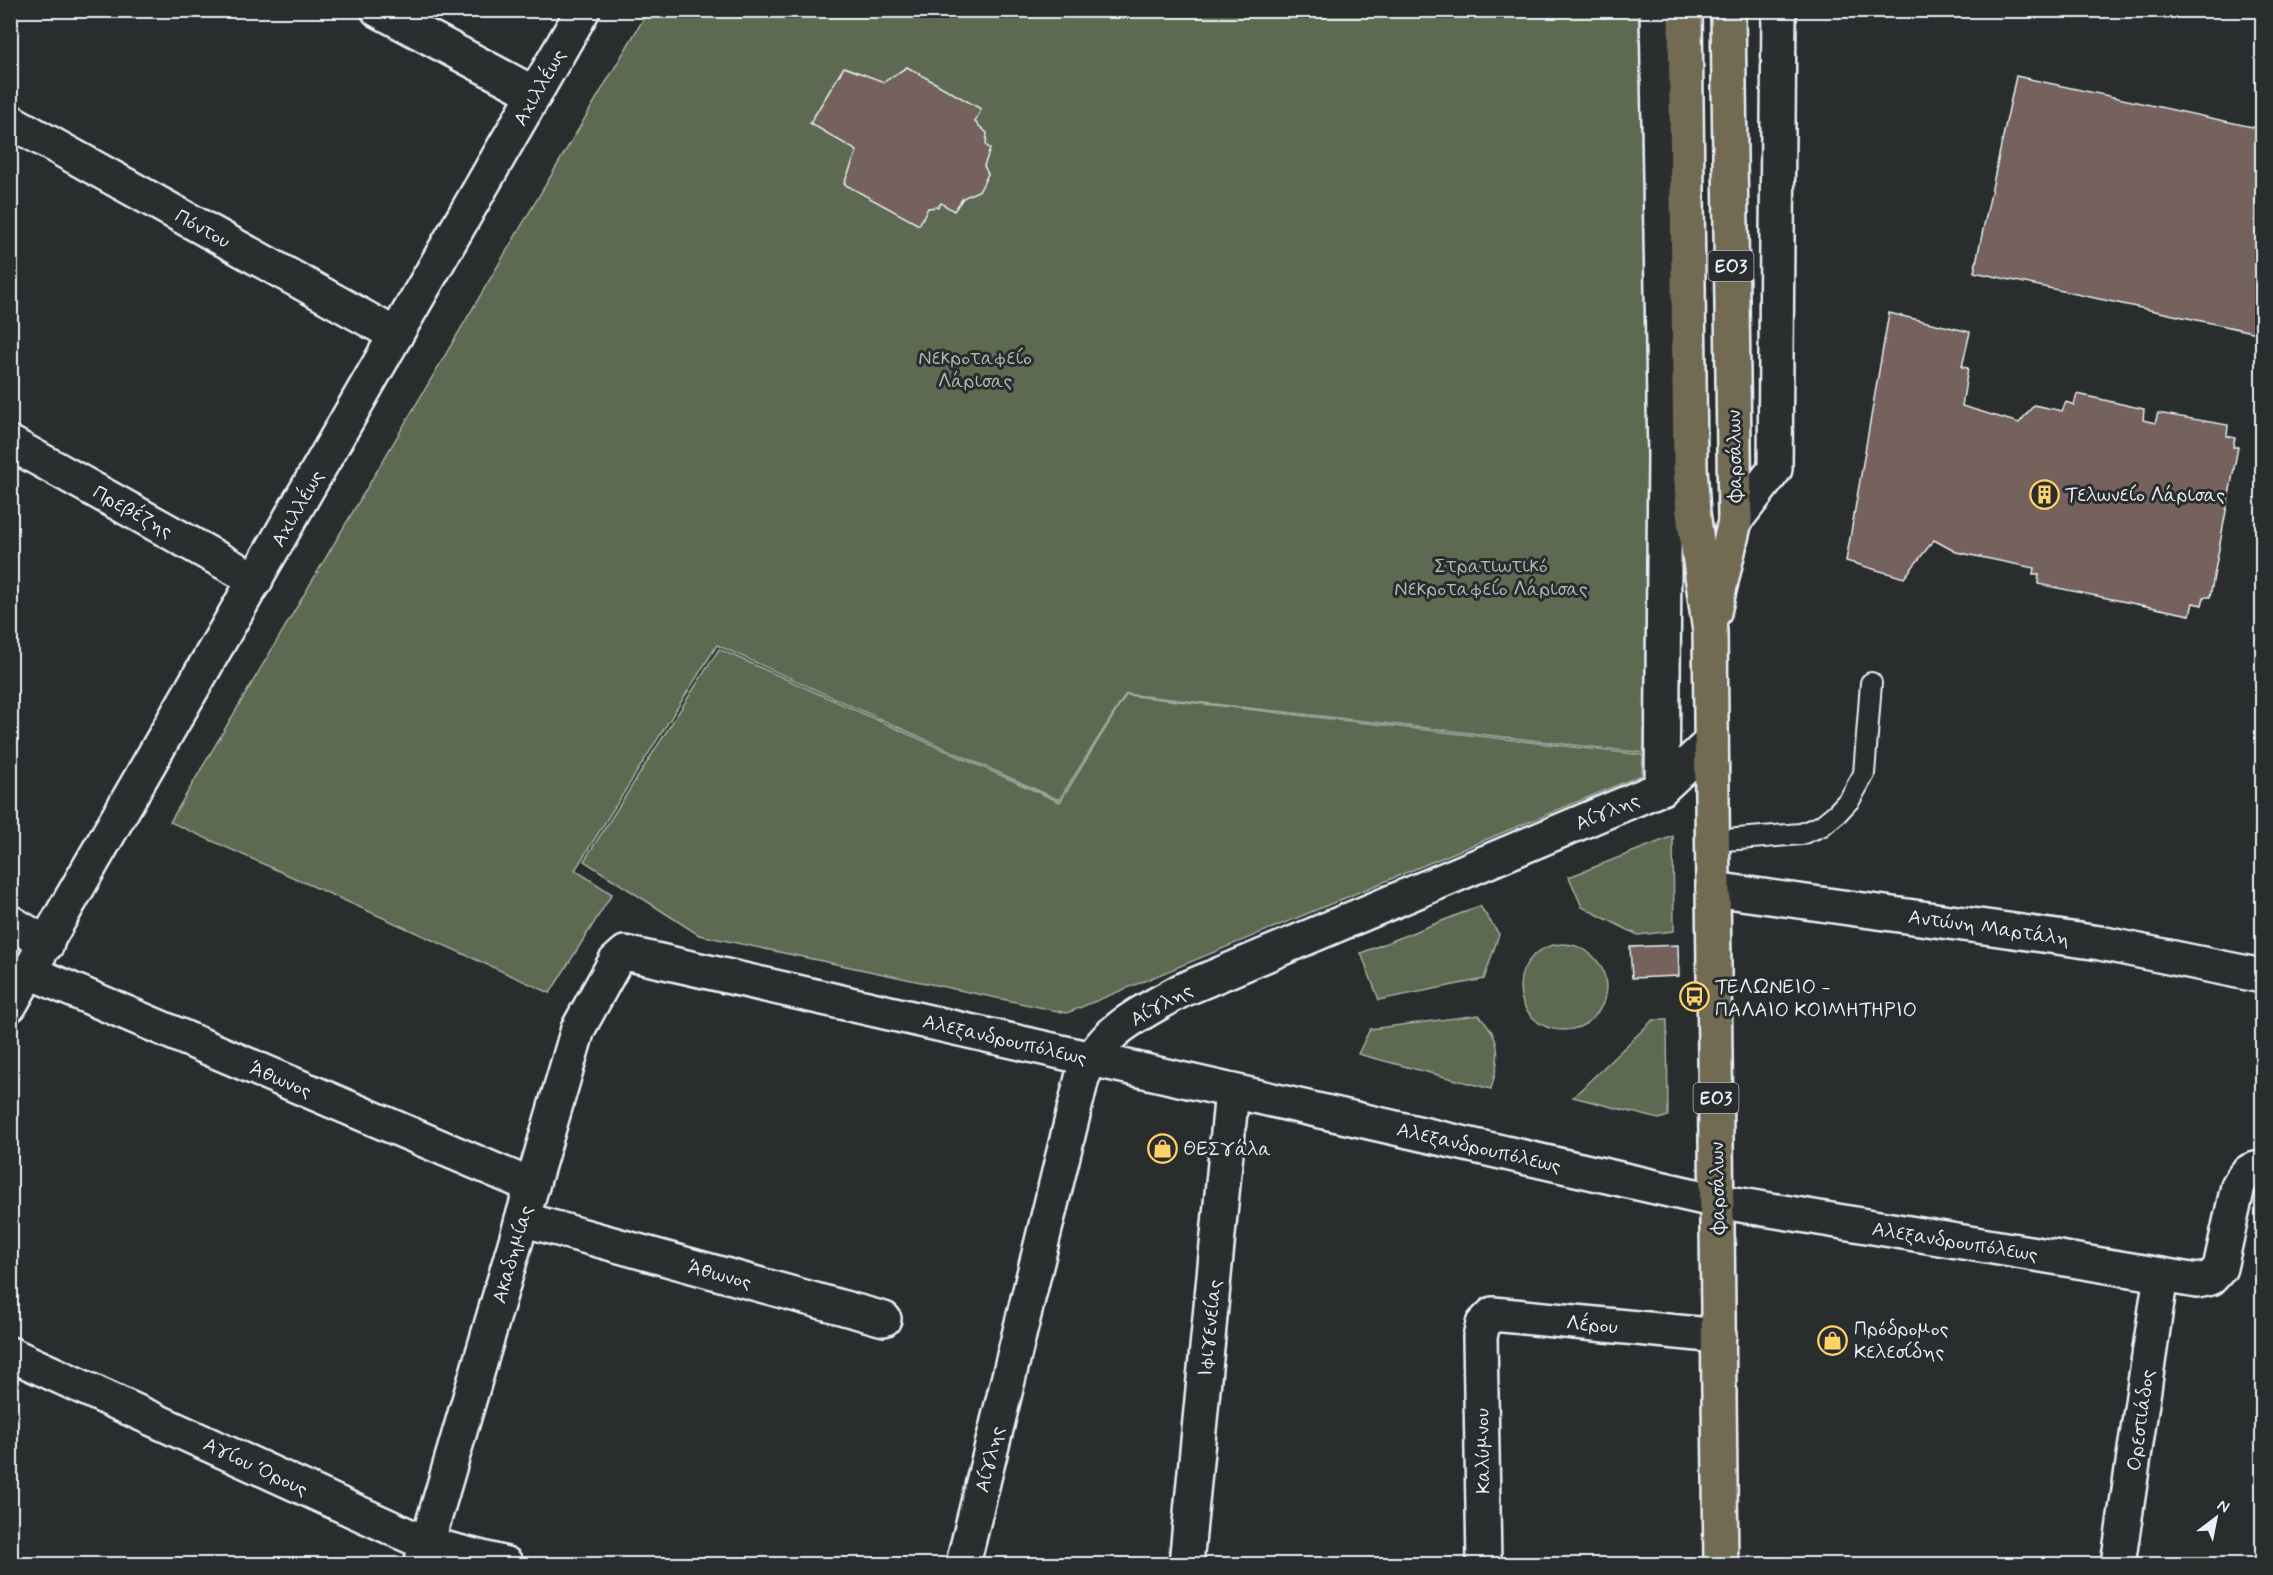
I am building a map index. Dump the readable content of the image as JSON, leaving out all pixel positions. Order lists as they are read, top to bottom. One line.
{"streets":{"main road":["ΕΟ3","Φαρσάλων"],"street":["Αχιλλέως","Πόντου","Πρεβέζης","Αίγλης","Αντώνη Μαρτάλη","Αλεξανδρουπόλεως","Άθωνος","Ακαδημίας","Λέρου","Ιφιγενείας","Ορεστιάδος","Καλύμνου","Αγίου Όρους"]},"crossings":[["Αχιλλέως","Πόντου"],["Αχιλλέως","Πρεβέζης"],["Αχιλλέως","Άθωνος"],["ΕΟ3","Φαρσάλων"],["Φαρσάλων","Αίγλης"],["Φαρσάλων","Αντώνη Μαρτάλη"],["Φαρσάλων","Αλεξανδρουπόλεως"],["Φαρσάλων","Λέρου"],["Αίγλης","Αλεξανδρουπόλεως"],["Αλεξανδρουπόλεως","Ακαδημίας"],["Αλεξανδρουπόλεως","Ιφιγενείας"],["Αλεξανδρουπόλεως","Ορεστιάδος"],["Άθωνος","Ακαδημίας"],["Ακαδημίας","Αγίου Όρους"],["Λέρου","Καλύμνου"]],"parks":["Νεκροταφείο Λάρισας","Στρατιωτικό Νεκροταφείο Λάρισας"],"places":{"building":["Τελωνείο Λάρισας"],"bus stop":["ΤΕΛΩΝΕΙΟ - ΠΑΛΑΙΟ ΚΟΙΜΗΤΗΡΙΟ"],"shop":["ΘΕΣγάλα","Πρόδρομος Κελεσίδης"]},"north":"top right"}
